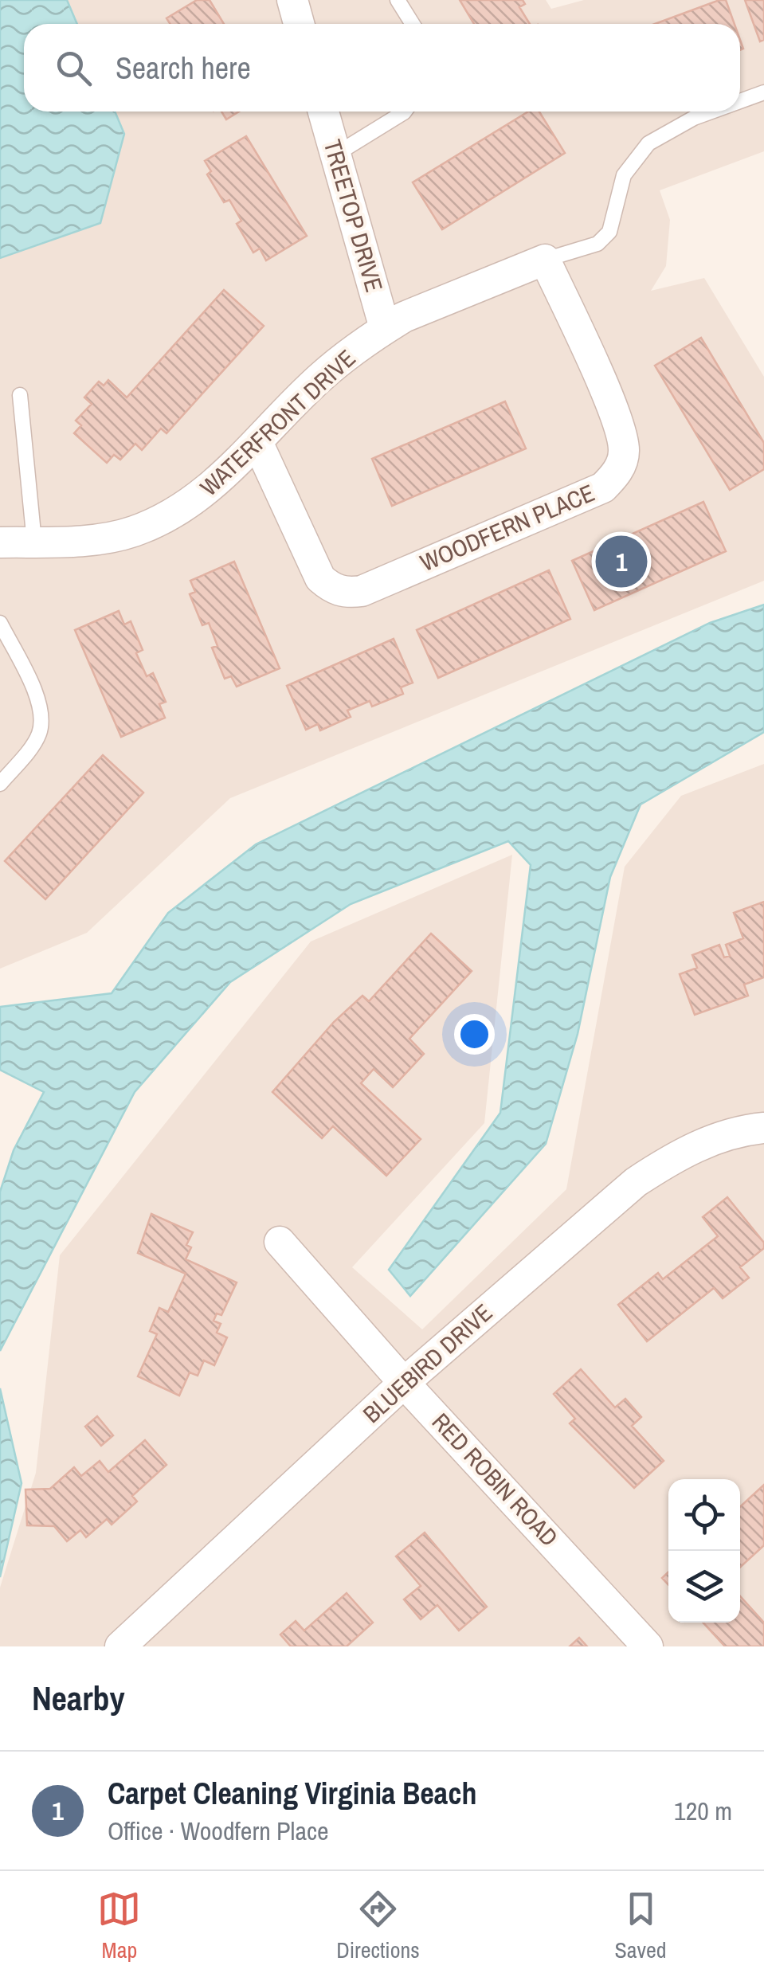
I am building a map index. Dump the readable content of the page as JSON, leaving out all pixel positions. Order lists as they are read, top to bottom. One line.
{"streets":{"street":["TREETOP DRIVE","WATERFRONT DRIVE","WOODFERN PLACE","BLUEBIRD DRIVE","RED ROBIN ROAD"]},"crossings":[["TREETOP DRIVE","WATERFRONT DRIVE"],["WATERFRONT DRIVE","WOODFERN PLACE"],["BLUEBIRD DRIVE","RED ROBIN ROAD"]],"page":{"search":"Search here","pins":"1","heading":"Nearby","list":[{"mark":"1","name":"Carpet Cleaning Virginia Beach","note":"Office · Woodfern Place","value":"120 m"}],"nav":["Map","Directions","Saved"]}}
